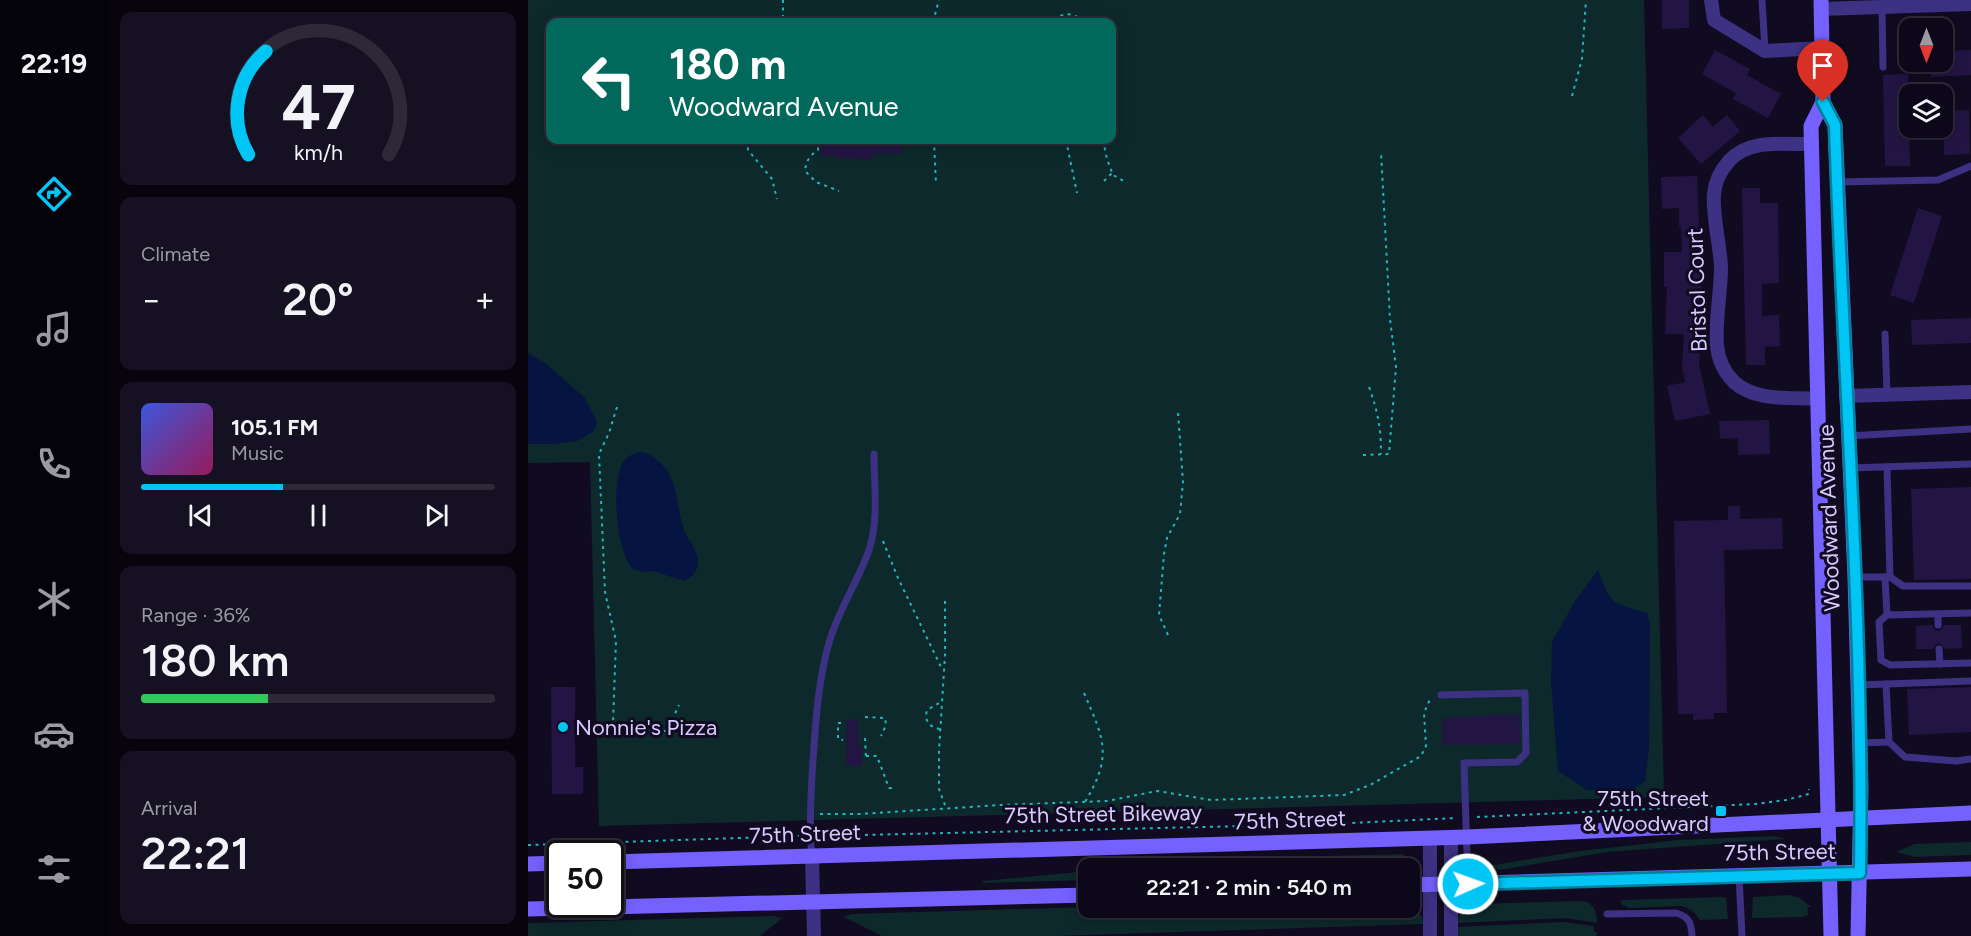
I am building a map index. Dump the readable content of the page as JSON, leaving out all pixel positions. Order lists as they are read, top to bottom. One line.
{"streets":{"main road":["Woodward Avenue","75th Street"],"street":["Bristol Court"],"path":["75th Street Bikeway"]},"crossings":[["Bristol Court","Woodward Avenue"],["Woodward Avenue","75th Street"]],"places":{"other":["Nonnie's Pizza"],"transit":["75th Street & Woodward"]},"north":"bottom","page":{"tabs":"22:19","turn":["180 m","Woodward Avenue"],"tile":["Climate",["Range · 36%","180 km"],["Arrival","22:21"]],"heat":["−","20°","+"],"song":["105.1 FM","Music"],"limit":"50","trip":"22:21 · 2 min · 540 m","gauge":["47","km/h"]}}
